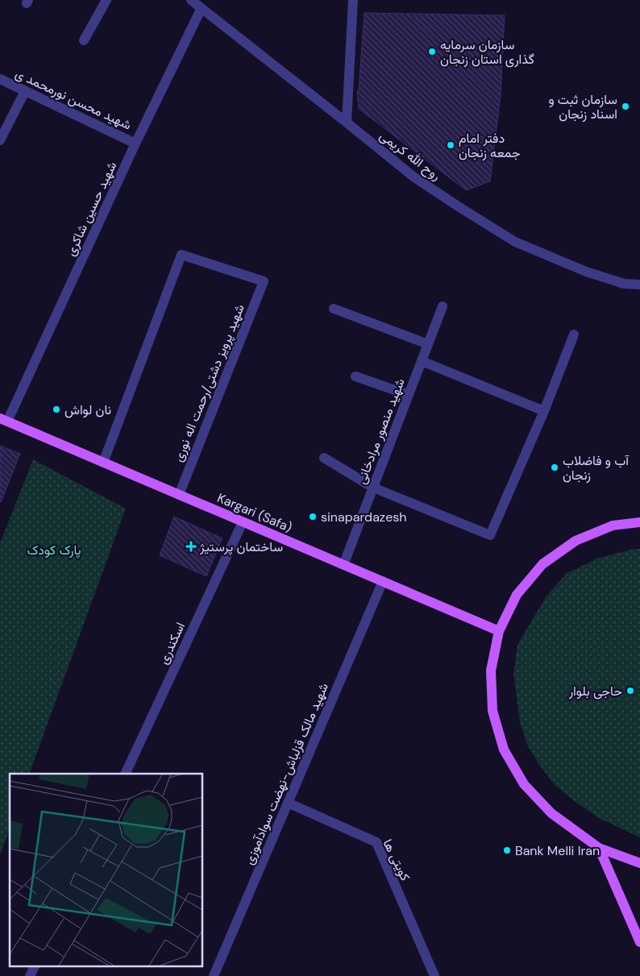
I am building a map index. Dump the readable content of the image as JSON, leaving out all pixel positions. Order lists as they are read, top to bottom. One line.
{"streets":{"main road":["Kargari (Safa)"],"street":["شهید محسن نورمحمد ی","روح الله کریمی","شهید حسین شاکری","شهید پرویز دشتی/رحمت اله نوری","شهید منصور مرادخانی","اسکندری","شهید مالک قزلباش-نهضت سوادآموزی","کویتی ها"]},"crossings":[["شهید محسن نورمحمد ی","شهید حسین شاکری"],["روح الله کریمی","شهید حسین شاکری"],["شهید حسین شاکری","Kargari (Safa)"],["شهید پرویز دشتی/رحمت اله نوری","Kargari (Safa)"],["شهید منصور مرادخانی","Kargari (Safa)"],["Kargari (Safa)","اسکندری"],["Kargari (Safa)","شهید مالک قزلباش-نهضت سوادآموزی"],["شهید مالک قزلباش-نهضت سوادآموزی","کویتی ها"]],"parks":["پارک کودک"],"places":{"other":["سازمان سرمایه گذاری استان زنجان","سازمان ثبت و اسناد زنجان","دفتر امام جمعه زنجان","نان لواش","آب و فاضلاب زنجان","sinapardazesh","حاجی بلوار","Bank Melli Iran"],"health":["ساختمان پرستیژ"]}}
